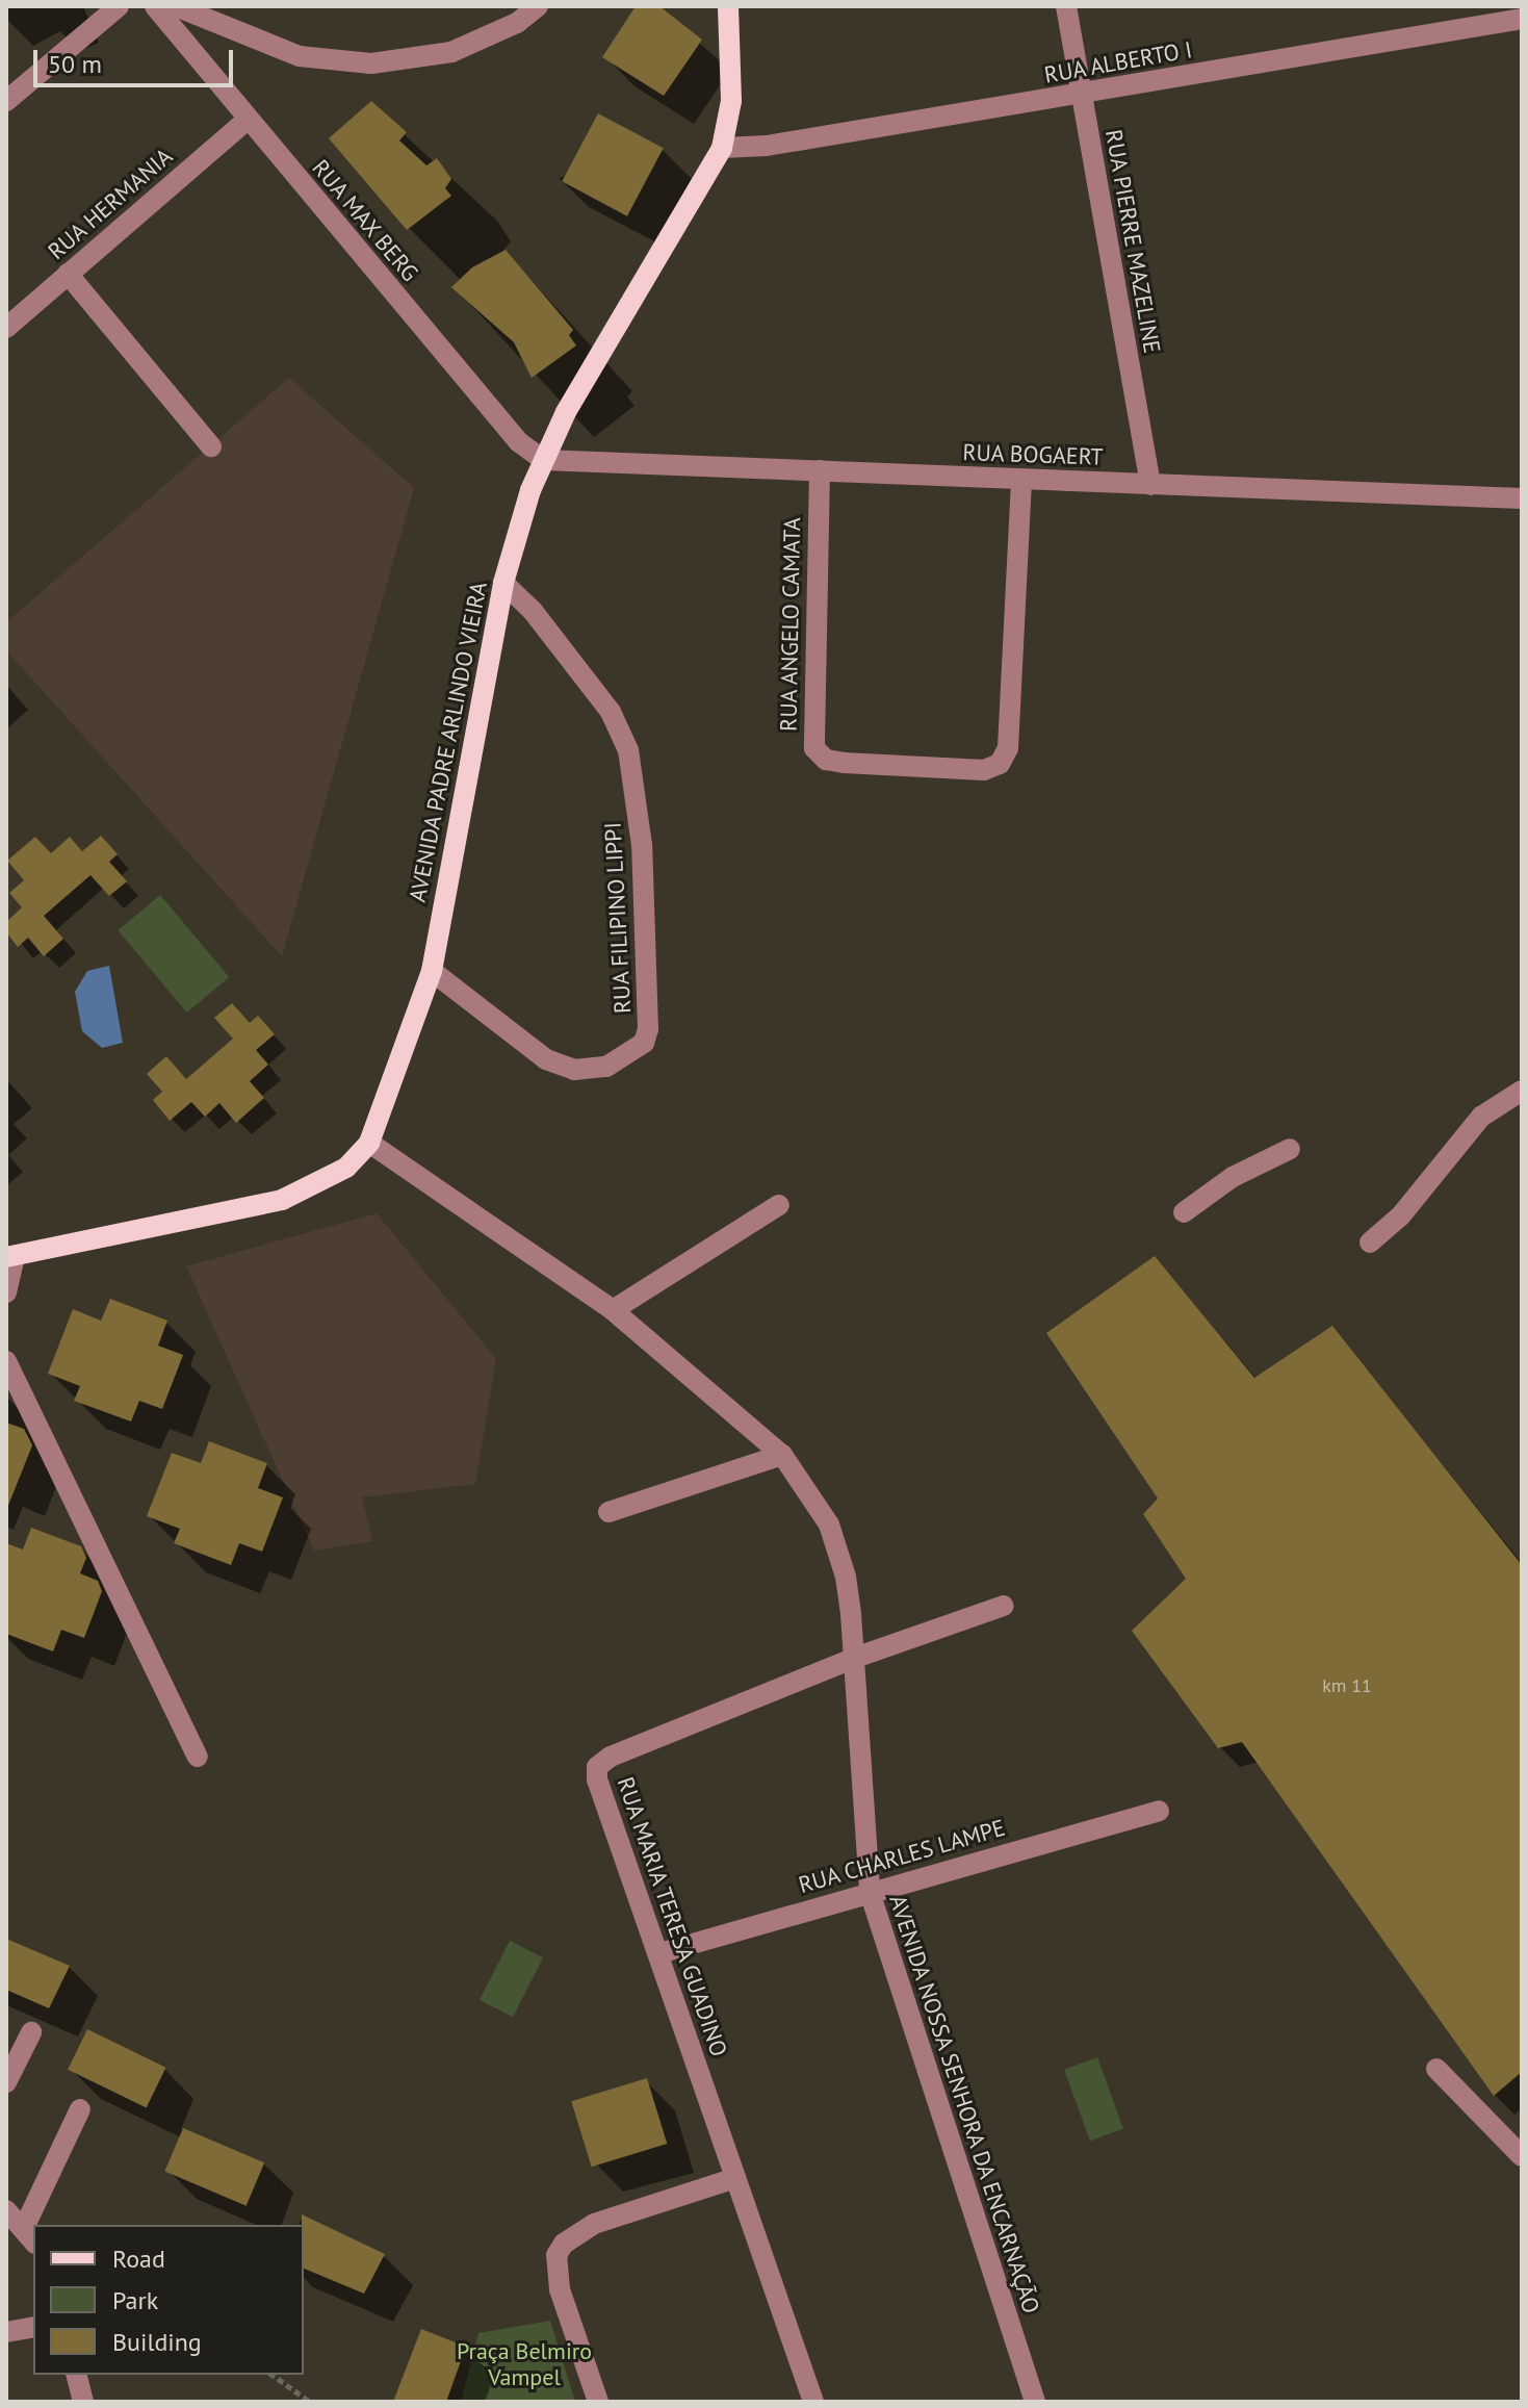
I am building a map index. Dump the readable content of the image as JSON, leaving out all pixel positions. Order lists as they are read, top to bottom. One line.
{"streets":{"main road":["AVENIDA PADRE ARLINDO VIEIRA"],"street":["RUA ALBERTO I","RUA HERMANIA","RUA MAX BERG","RUA PIERRE MAZELINE","RUA BOGAERT","RUA ANGELO CAMATA","RUA FILIPINO LIPPI","RUA CHARLES LAMPE","RUA MARIA TERESA GUADINO","AVENIDA NOSSA SENHORA DA ENCARNAÇÃO"]},"crossings":[["RUA ALBERTO I","RUA PIERRE MAZELINE"],["RUA ALBERTO I","AVENIDA PADRE ARLINDO VIEIRA"],["RUA HERMANIA","RUA MAX BERG"],["RUA MAX BERG","RUA BOGAERT"],["RUA MAX BERG","AVENIDA PADRE ARLINDO VIEIRA"],["RUA PIERRE MAZELINE","RUA BOGAERT"],["RUA BOGAERT","RUA ANGELO CAMATA"],["RUA BOGAERT","AVENIDA PADRE ARLINDO VIEIRA"],["AVENIDA PADRE ARLINDO VIEIRA","RUA FILIPINO LIPPI"],["AVENIDA PADRE ARLINDO VIEIRA","AVENIDA NOSSA SENHORA DA ENCARNAÇÃO"],["RUA CHARLES LAMPE","RUA MARIA TERESA GUADINO"],["RUA CHARLES LAMPE","AVENIDA NOSSA SENHORA DA ENCARNAÇÃO"],["RUA MARIA TERESA GUADINO","AVENIDA NOSSA SENHORA DA ENCARNAÇÃO"]],"parks":["Praça Belmiro Vampel"],"house_numbers":["km 11"],"legend":["Road","Park","Building"],"scale_bar":"50 m"}
